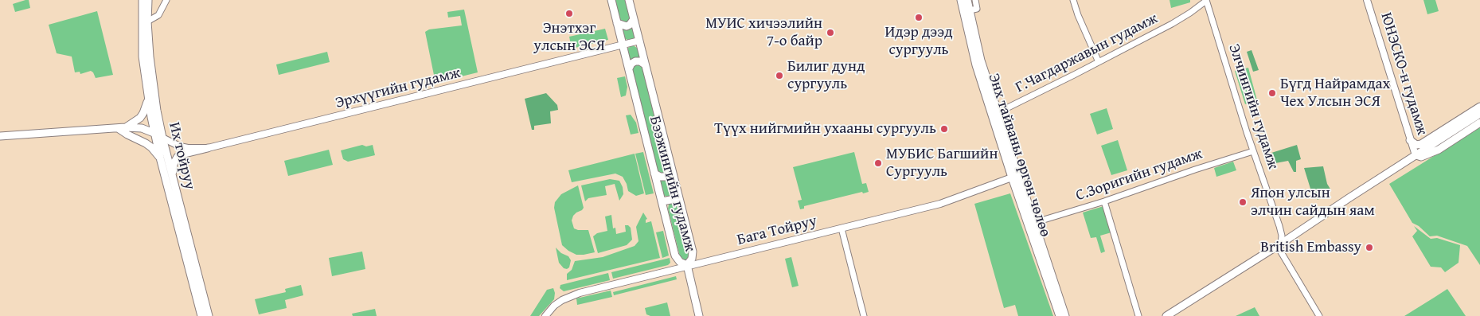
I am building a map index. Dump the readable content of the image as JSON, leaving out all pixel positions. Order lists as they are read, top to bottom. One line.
{"streets":{"main road":["ЮНЭСКО-н гудамж","Эрхүүгийн гудамж","Энх тайваны өргөн чөлөө","Их тойруу","Бээжингийн гудамж","Бага Тойруу"],"street":["Г.Чагдаржавын гудамж","Элчингийн гудамж","С.Зоригийн гудамж"]},"crossings":[["Г.Чагдаржавын гудамж","Элчингийн гудамж"],["Эрхүүгийн гудамж","Их тойруу"],["Эрхүүгийн гудамж","Бээжингийн гудамж"],["Элчингийн гудамж","С.Зоригийн гудамж"],["Энх тайваны өргөн чөлөө","С.Зоригийн гудамж"],["Энх тайваны өргөн чөлөө","Бага Тойруу"],["Бээжингийн гудамж","Бага Тойруу"]],"places":["Энэтхэг улсын ЭСЯ","Идэр дээд сургууль","МУИС хичээлийн 7-о байр","Билиг дунд сургууль","Бүгд Найрамдах Чех Улсын ЭСЯ","Түүх нийгмийн ухааны сургууль","МУБИС Багшийн Сургууль","Япон улсын элчин сайдын яам","British Embassy"]}
